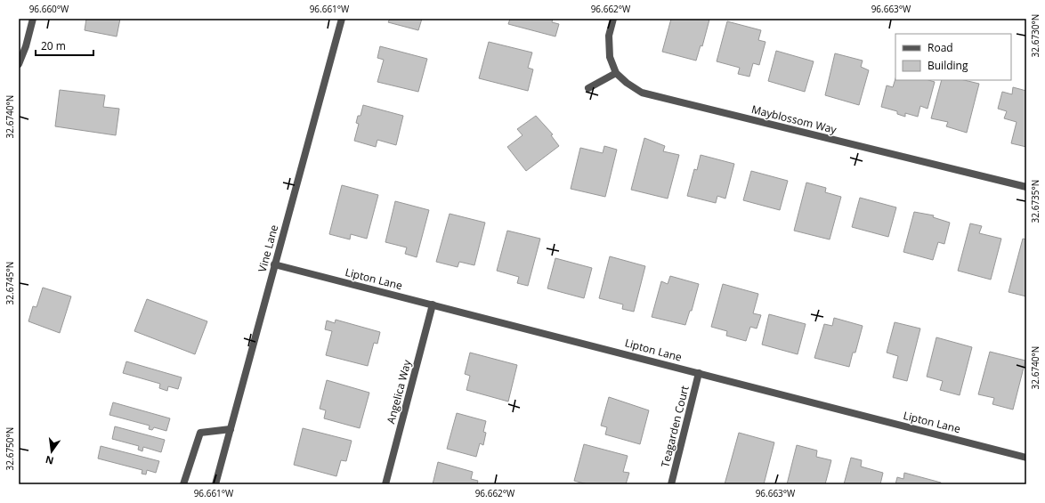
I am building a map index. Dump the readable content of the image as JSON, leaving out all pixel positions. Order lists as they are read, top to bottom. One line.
{"streets":{"street":["Mayblossom Way","Vine Lane","Lipton Lane","Angelica Way","Teagarden Court"]},"crossings":[["Vine Lane","Lipton Lane"],["Lipton Lane","Angelica Way"],["Lipton Lane","Teagarden Court"]],"legend":["Road","Building"],"scale_bar":"20 m","north":"bottom","coordinates":["96.660°W","96.661°W","96.662°W","96.663°W","32.6730°N","32.6740°N","32.6735°N","32.6745°N","32.6750°N"]}
